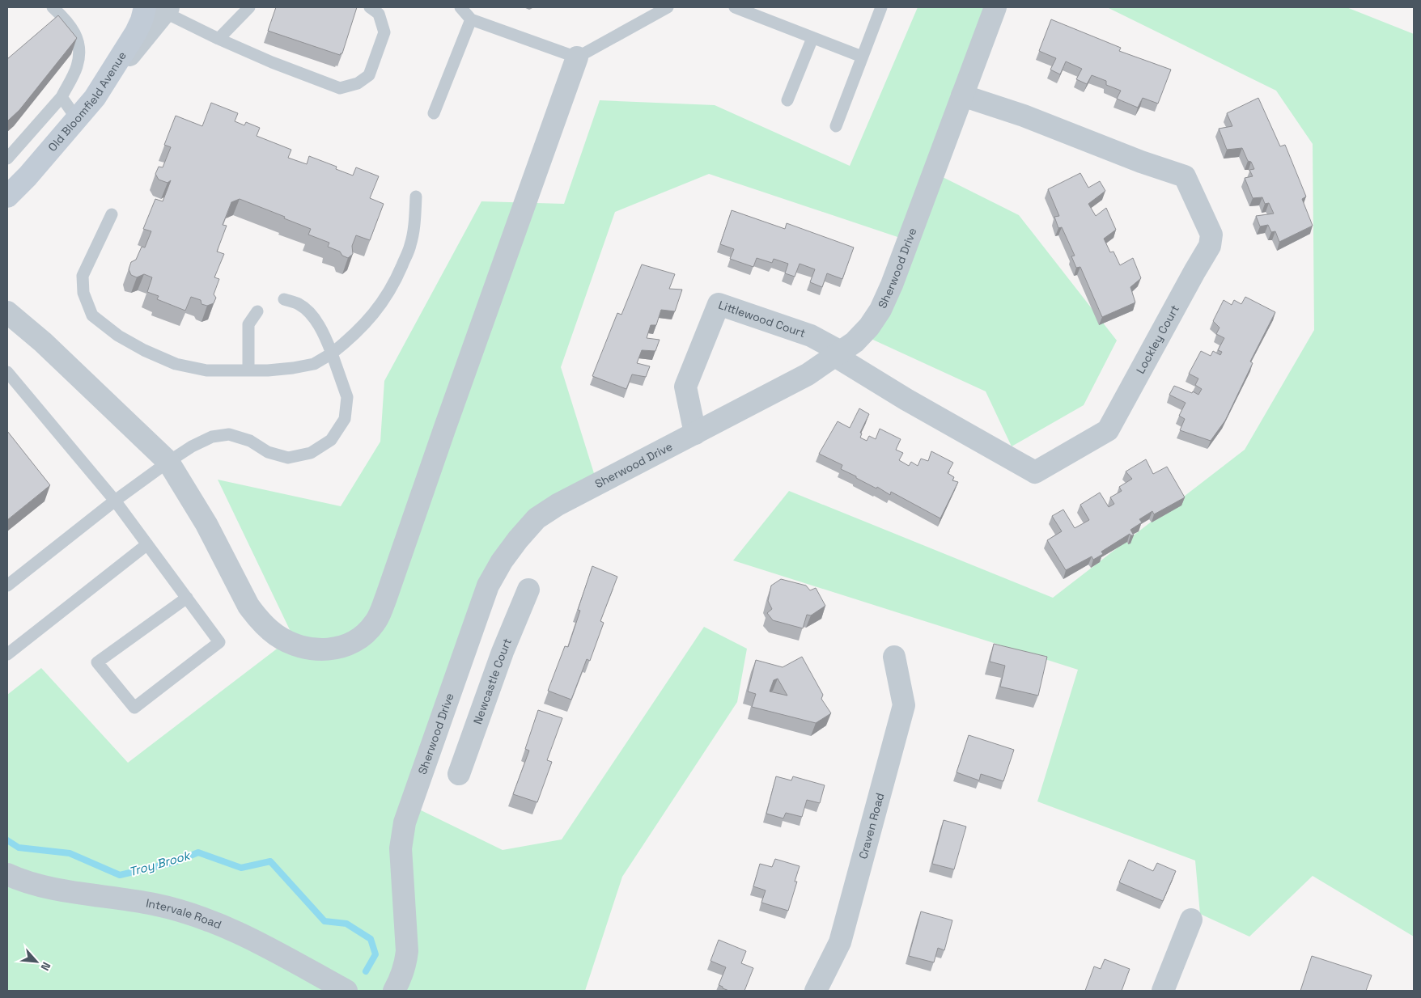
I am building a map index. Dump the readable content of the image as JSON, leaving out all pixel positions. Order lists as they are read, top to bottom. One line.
{"streets":{"main road":["Old Bloomfield Avenue"],"street":["Sherwood Drive","Littlewood Court","Lockley Court","Newcastle Court","Craven Road","Intervale Road"]},"crossings":[["Sherwood Drive","Littlewood Court"],["Sherwood Drive","Lockley Court"],["Littlewood Court","Lockley Court"]],"water":["Troy Brook"],"north":"bottom right"}
